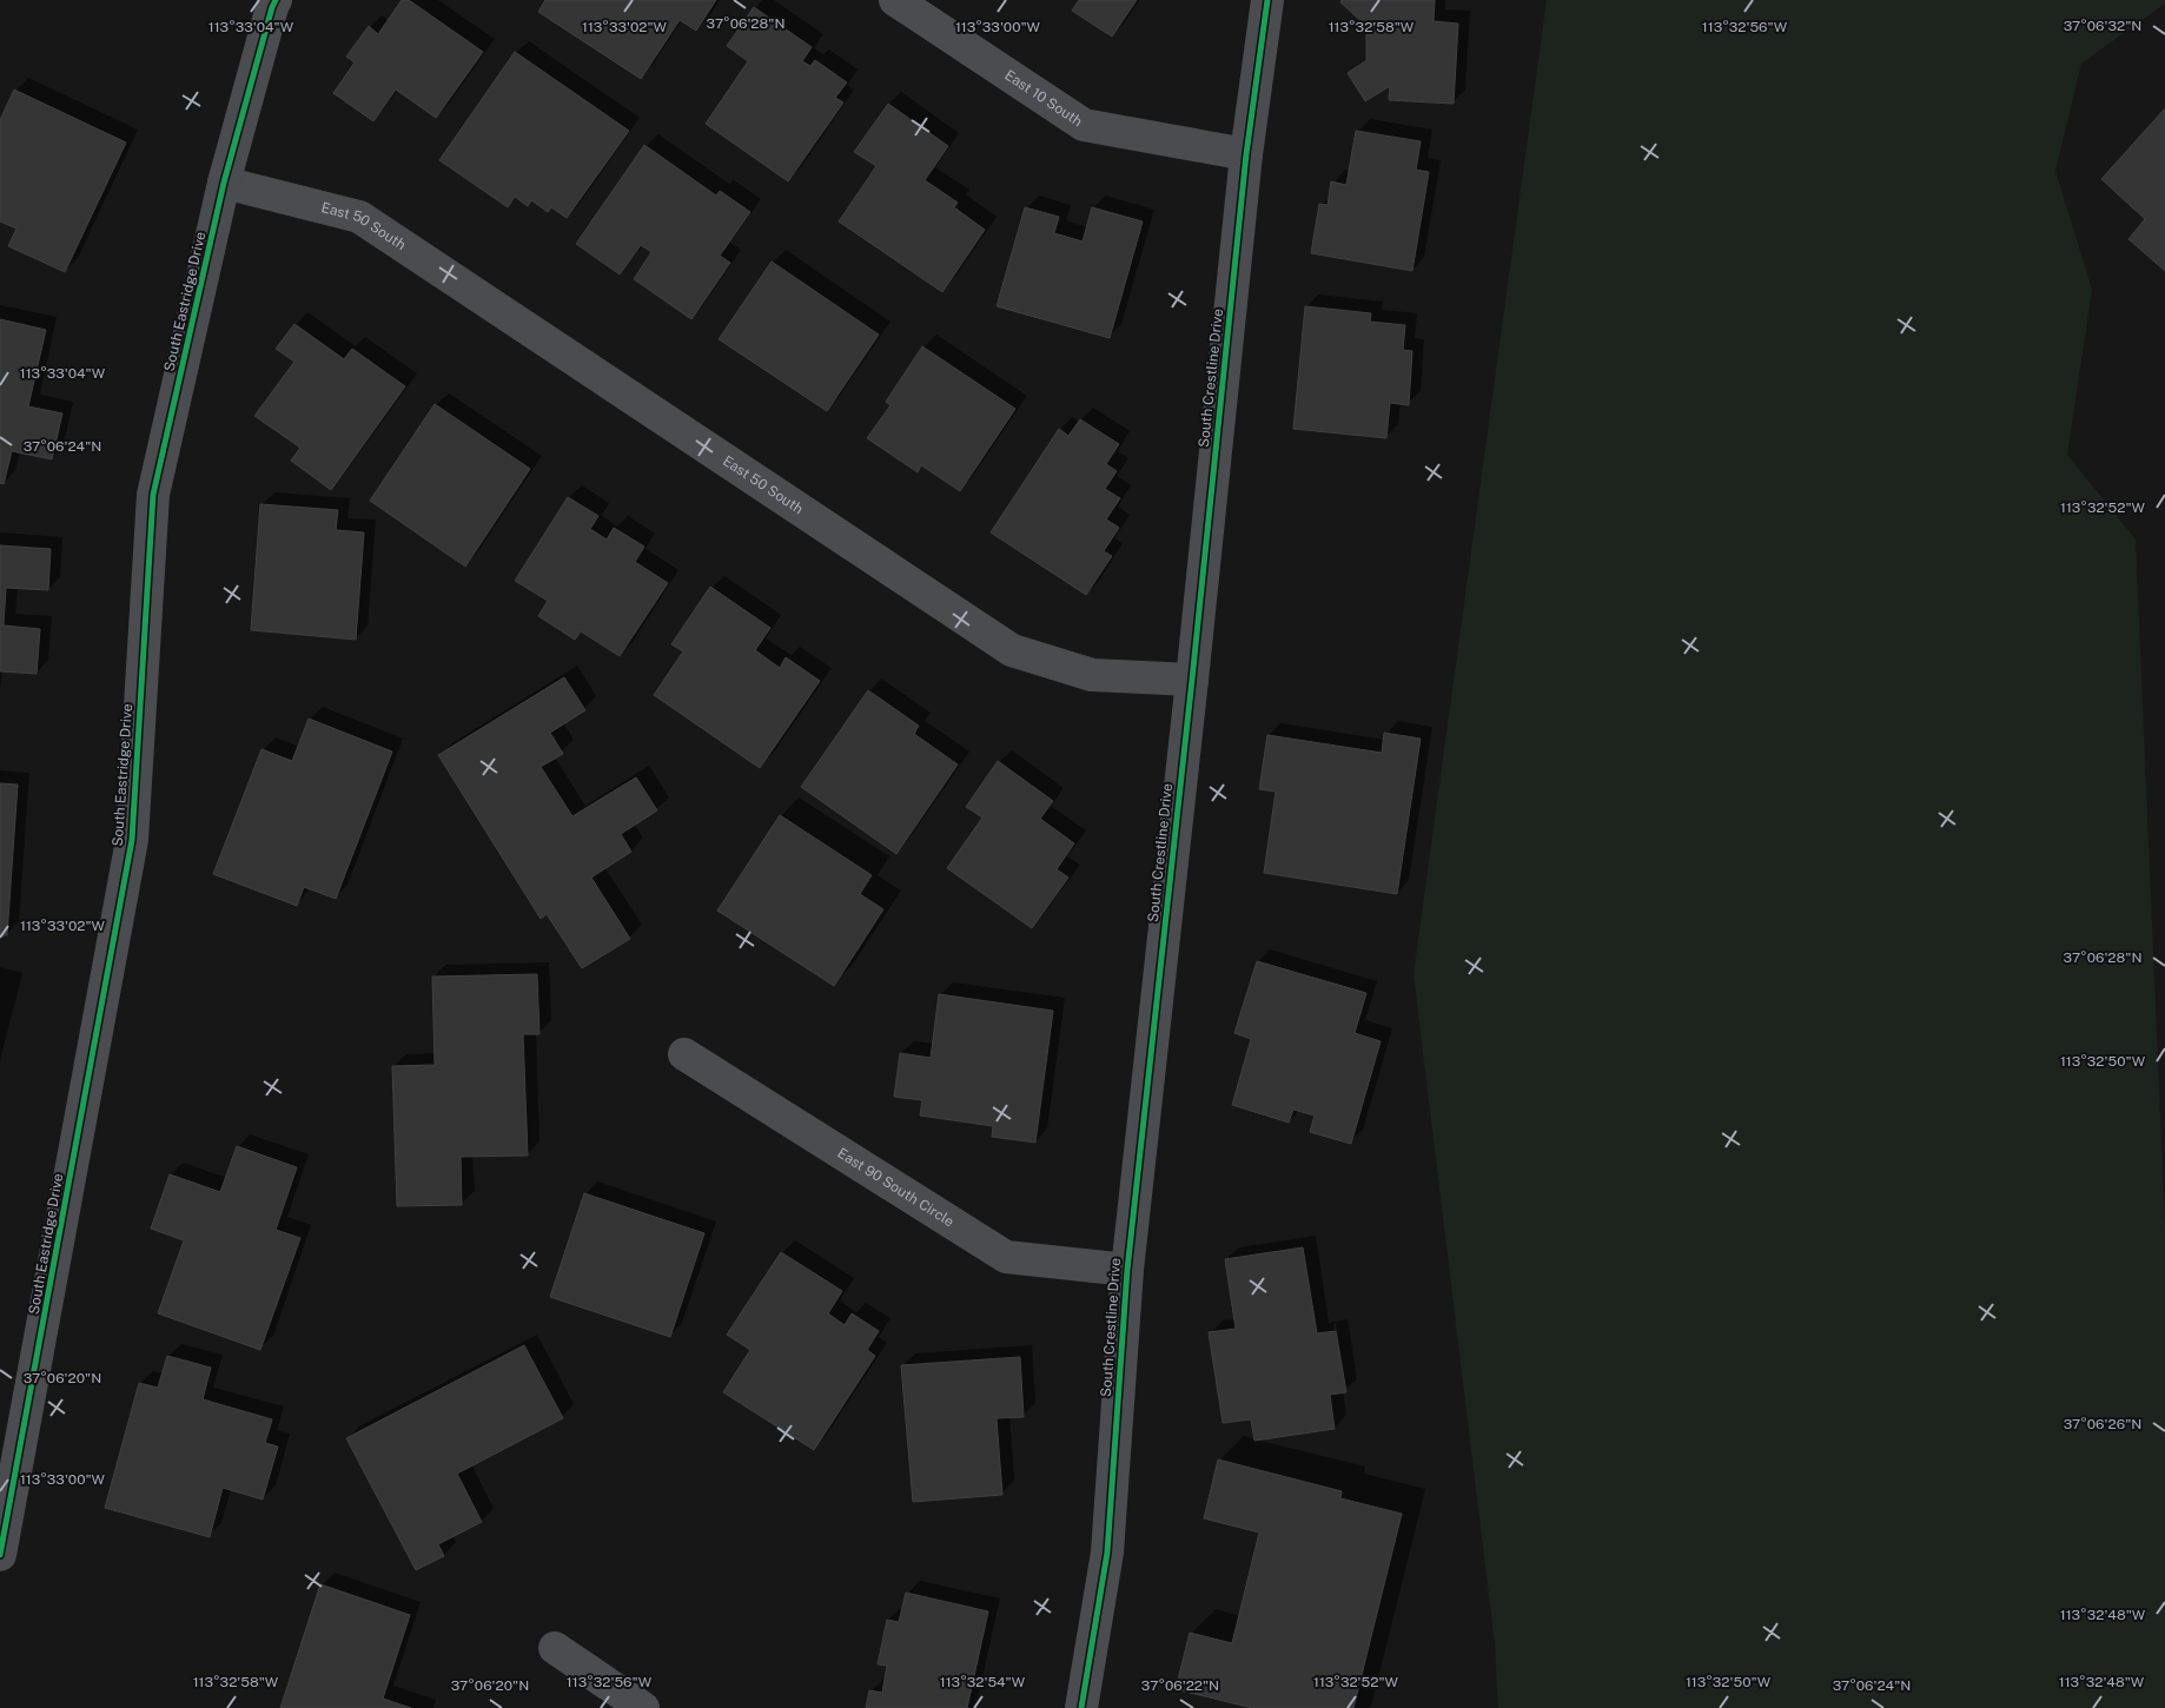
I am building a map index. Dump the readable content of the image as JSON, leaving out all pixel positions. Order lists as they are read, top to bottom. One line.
{"streets":{"street":["East 10 South","East 50 South","South Eastridge Drive","South Crestline Drive","East 90 South Circle"]},"crossings":[["East 10 South","South Crestline Drive"],["East 50 South","South Eastridge Drive"],["East 50 South","South Crestline Drive"],["South Crestline Drive","East 90 South Circle"]],"coordinates":["37°06'28\"N","37°06'32\"N","113°33'04\"W","113°33'02\"W","113°33'00\"W","113°32'58\"W","113°32'56\"W","37°06'24\"N","113°32'52\"W","113°32'50\"W","37°06'20\"N","37°06'26\"N","113°32'48\"W","113°32'54\"W","37°06'22\"N"]}
